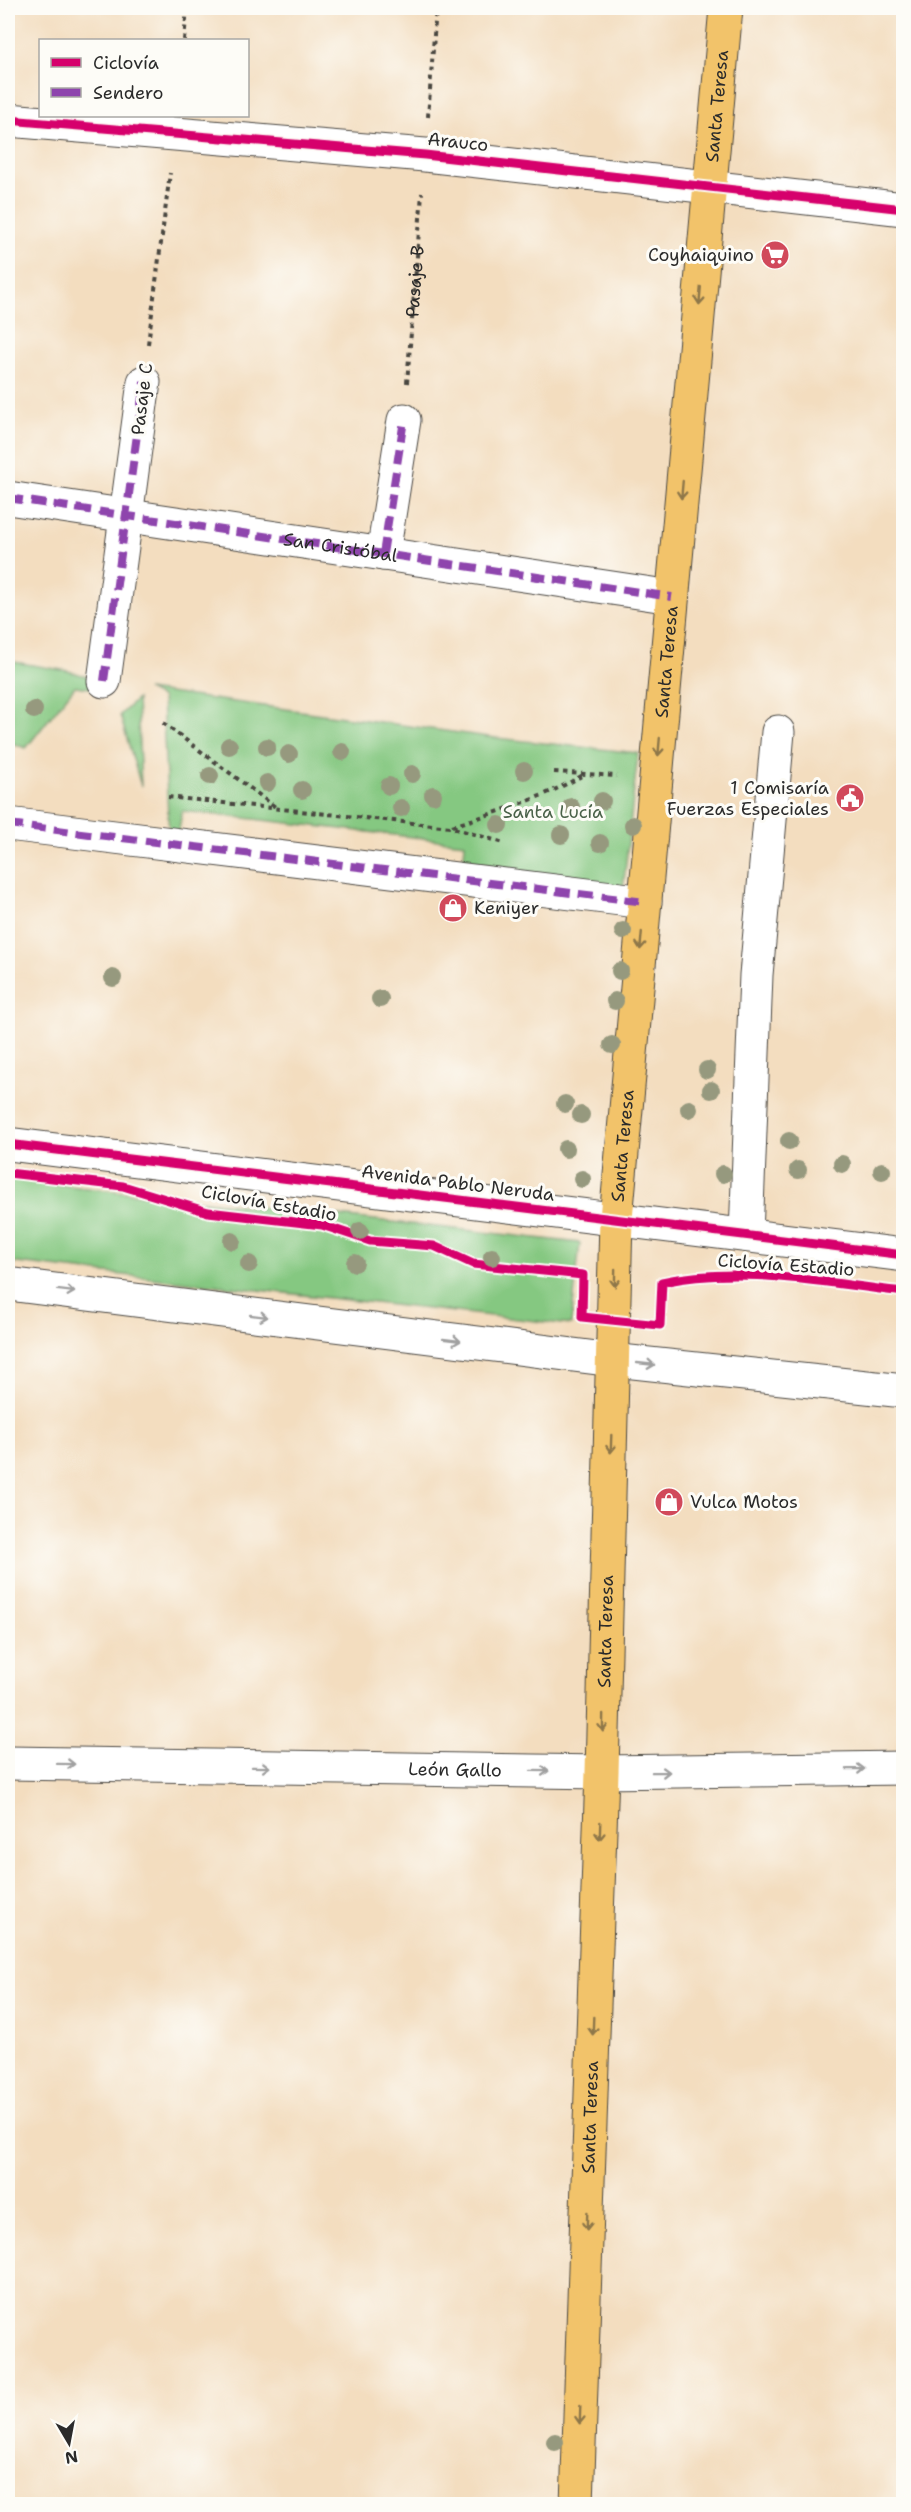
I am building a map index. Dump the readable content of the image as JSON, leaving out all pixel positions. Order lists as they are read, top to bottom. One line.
{"streets":{"main road":["Santa Teresa"],"street":["Arauco","Pasaje C","San Cristóbal","Avenida Pablo Neruda","León Gallo"],"path":["Pasaje B"],"cycle path":["Ciclovía Estadio"]},"crossings":[["Santa Teresa","Arauco"],["Santa Teresa","San Cristóbal"],["Santa Teresa","Avenida Pablo Neruda"],["Santa Teresa","León Gallo"],["Arauco","Pasaje B"],["Arauco","Pasaje C"],["Pasaje C","San Cristóbal"]],"one_way":["Santa Teresa","León Gallo"],"parks":["Santa Lucía"],"places":{"supermarket":["Coyhaiquino"],"public building":["1 Comisaría Fuerzas Especiales"],"shop":["Keniyer","Vulca Motos"]},"legend":["Ciclovía","Sendero"],"north":"bottom"}
